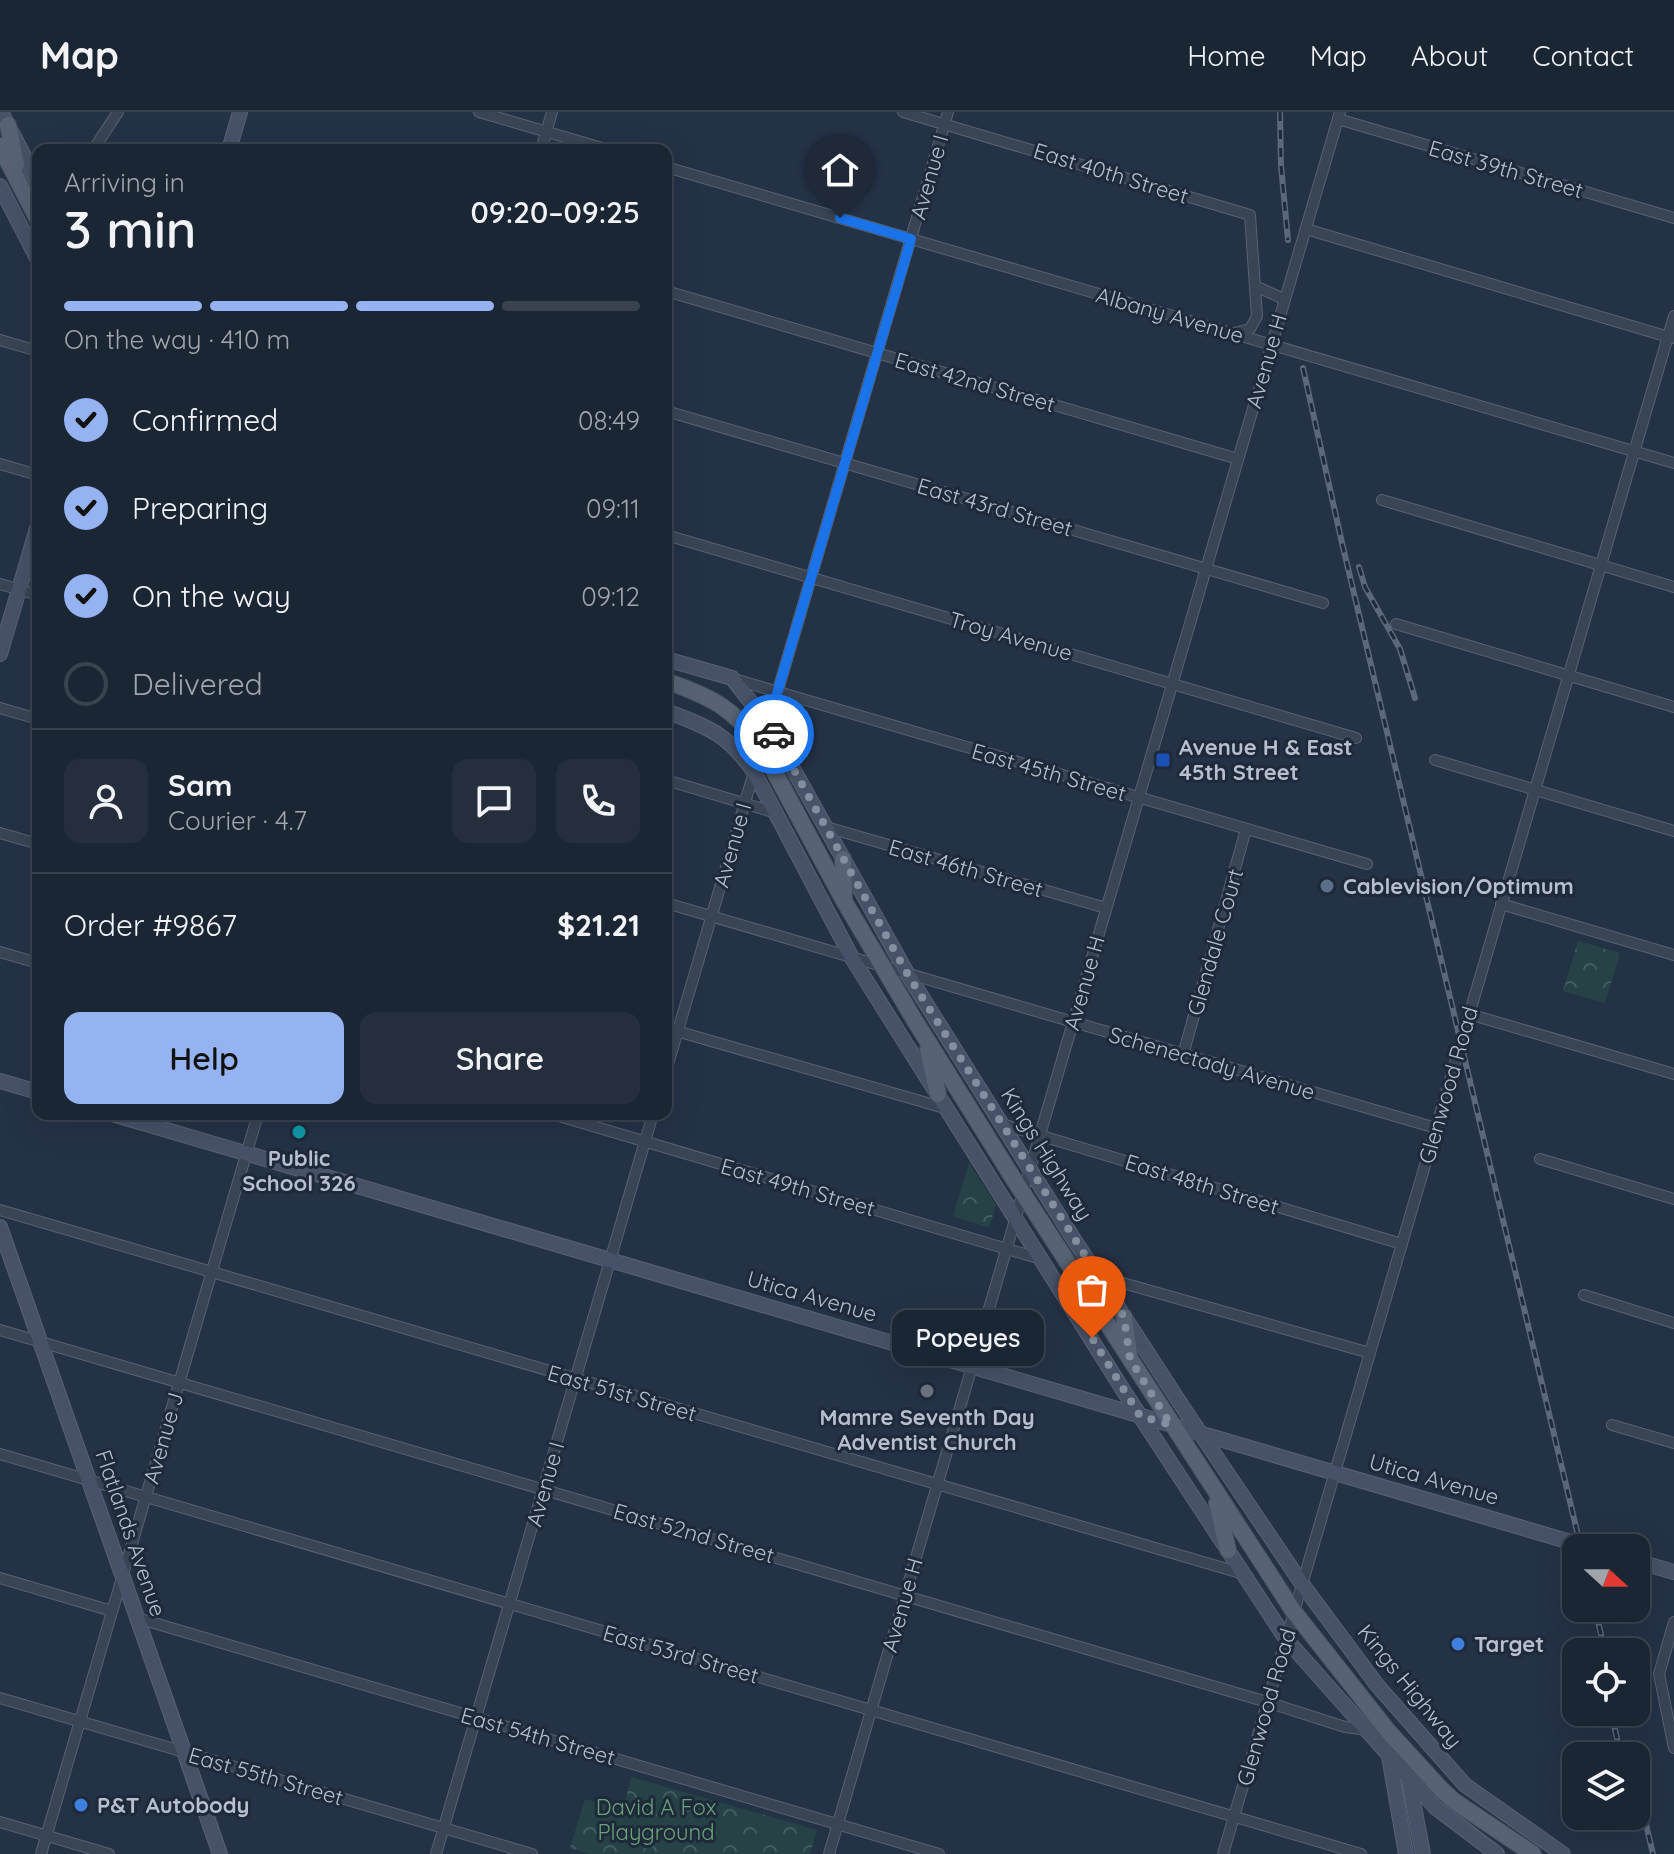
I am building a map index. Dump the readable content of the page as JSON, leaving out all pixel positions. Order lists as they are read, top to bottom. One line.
{"streets":{"main road":["Kings Highway"],"street":["East 39th Street","East 40th Street","Avenue I","Albany Avenue","Avenue H","East 42nd Street","East 43rd Street","Troy Avenue","East 45th Street","East 46th Street","Glendale Court","Schenectady Avenue","Glenwood Road","East 48th Street","East 49th Street","Utica Avenue","East 51st Street","Avenue J","Flatlands Avenue","East 52nd Street","East 53rd Street","East 54th Street","East 55th Street"]},"crossings":[["East 39th Street","Avenue H"],["East 40th Street","Avenue I"],["East 40th Street","Albany Avenue"],["Avenue I","Albany Avenue"],["Avenue I","East 42nd Street"],["Avenue I","East 43rd Street"],["Avenue I","Troy Avenue"],["Avenue I","East 45th Street"],["Avenue I","Schenectady Avenue"],["Avenue I","Kings Highway"],["Avenue I","East 49th Street"],["Avenue I","Utica Avenue"],["Avenue I","East 51st Street"],["Avenue I","East 52nd Street"],["Avenue I","East 53rd Street"],["Avenue I","East 54th Street"],["Avenue I","East 55th Street"],["Albany Avenue","Avenue H"],["Albany Avenue","Glenwood Road"],["Avenue H","East 42nd Street"],["Avenue H","East 43rd Street"],["Avenue H","Troy Avenue"],["Avenue H","East 45th Street"],["Avenue H","East 46th Street"],["Avenue H","Schenectady Avenue"],["Avenue H","Kings Highway"],["Avenue H","East 48th Street"],["Avenue H","East 49th Street"],["Avenue H","Utica Avenue"],["Avenue H","East 51st Street"],["Avenue H","East 52nd Street"],["Avenue H","East 53rd Street"],["Avenue H","East 54th Street"],["East 45th Street","Glendale Court"],["East 45th Street","Kings Highway"],["East 46th Street","Kings Highway"],["Glendale Court","Schenectady Avenue"],["Schenectady Avenue","Glenwood Road"],["Schenectady Avenue","Kings Highway"],["Glenwood Road","Kings Highway"],["Glenwood Road","East 48th Street"],["Glenwood Road","Utica Avenue"],["Glenwood Road","East 52nd Street"],["Glenwood Road","East 53rd Street"],["Kings Highway","East 48th Street"],["Kings Highway","Utica Avenue"],["Kings Highway","East 52nd Street"],["Utica Avenue","Avenue J"],["East 51st Street","Avenue J"],["Avenue J","Flatlands Avenue"],["Avenue J","East 52nd Street"],["Avenue J","East 53rd Street"],["Avenue J","East 55th Street"],["Flatlands Avenue","East 52nd Street"],["Flatlands Avenue","East 53rd Street"],["Flatlands Avenue","East 54th Street"],["Flatlands Avenue","East 55th Street"]],"parks":["David A Fox Playground"],"places":{"transit":["Avenue H & East 45th Street"],"other":["Cablevision/Optimum","Public School 326","Popeyes","Mamre Seventh Day Adventist Church","Target","P&T Autobody"]},"north":"right","page":{"header":"Map","nav":["Home","Map","About","Contact"],"heading":["3 min","Arriving in","09:20–09:25"],"panel":["Sam","Courier · 4.7","Order #9867","$21.21"],"bar":"On the way · 410 m","list":[["Confirmed","08:49"],["Preparing","09:11"],["On the way","09:12"],"Delivered"],"buttons":["Help","Share"],"bubble":"Popeyes"}}
